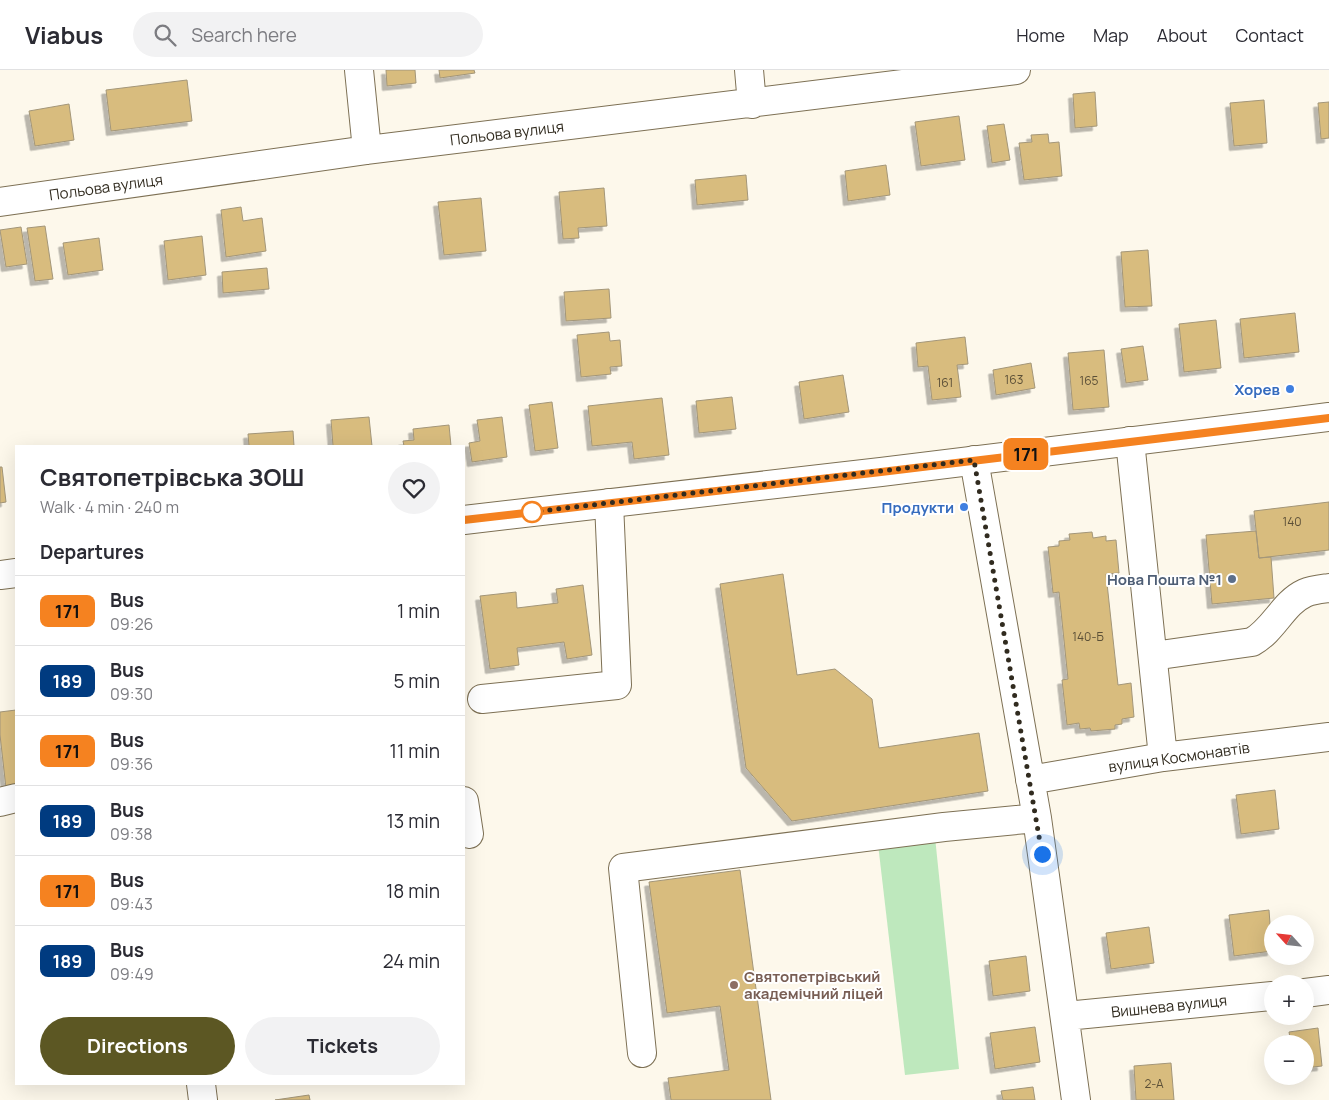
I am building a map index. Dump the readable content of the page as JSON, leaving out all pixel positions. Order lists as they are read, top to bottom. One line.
{"streets":{"street":["Польова вулиця","вулиця Космонавтів","Вишнева вулиця"]},"places":["Хорев","Продукти","Нова Пошта №1","Святопетрівський академічний ліцей"],"lines":["bus line 171"],"house_numbers":["163","165","161","140","140-Б","2-А"],"north":"top left","page":{"header":"Viabus","search":"Search here","nav":["Home","Map","About","Contact"],"on_map":"171","heading":[["Святопетрівська ЗОШ","Walk · 4 min · 240 m"],"Departures"],"list":[{"mark":"171","name":"Bus","note":"09:26","value":"1 min"},{"mark":"189","name":"Bus","note":"09:30","value":"5 min"},{"mark":"171","name":"Bus","note":"09:36","value":"11 min"},{"mark":"189","name":"Bus","note":"09:38","value":"13 min"},{"mark":"171","name":"Bus","note":"09:43","value":"18 min"},{"mark":"189","name":"Bus","note":"09:49","value":"24 min"}],"map_buttons":["+","−"],"buttons":["Directions","Tickets"]}}
